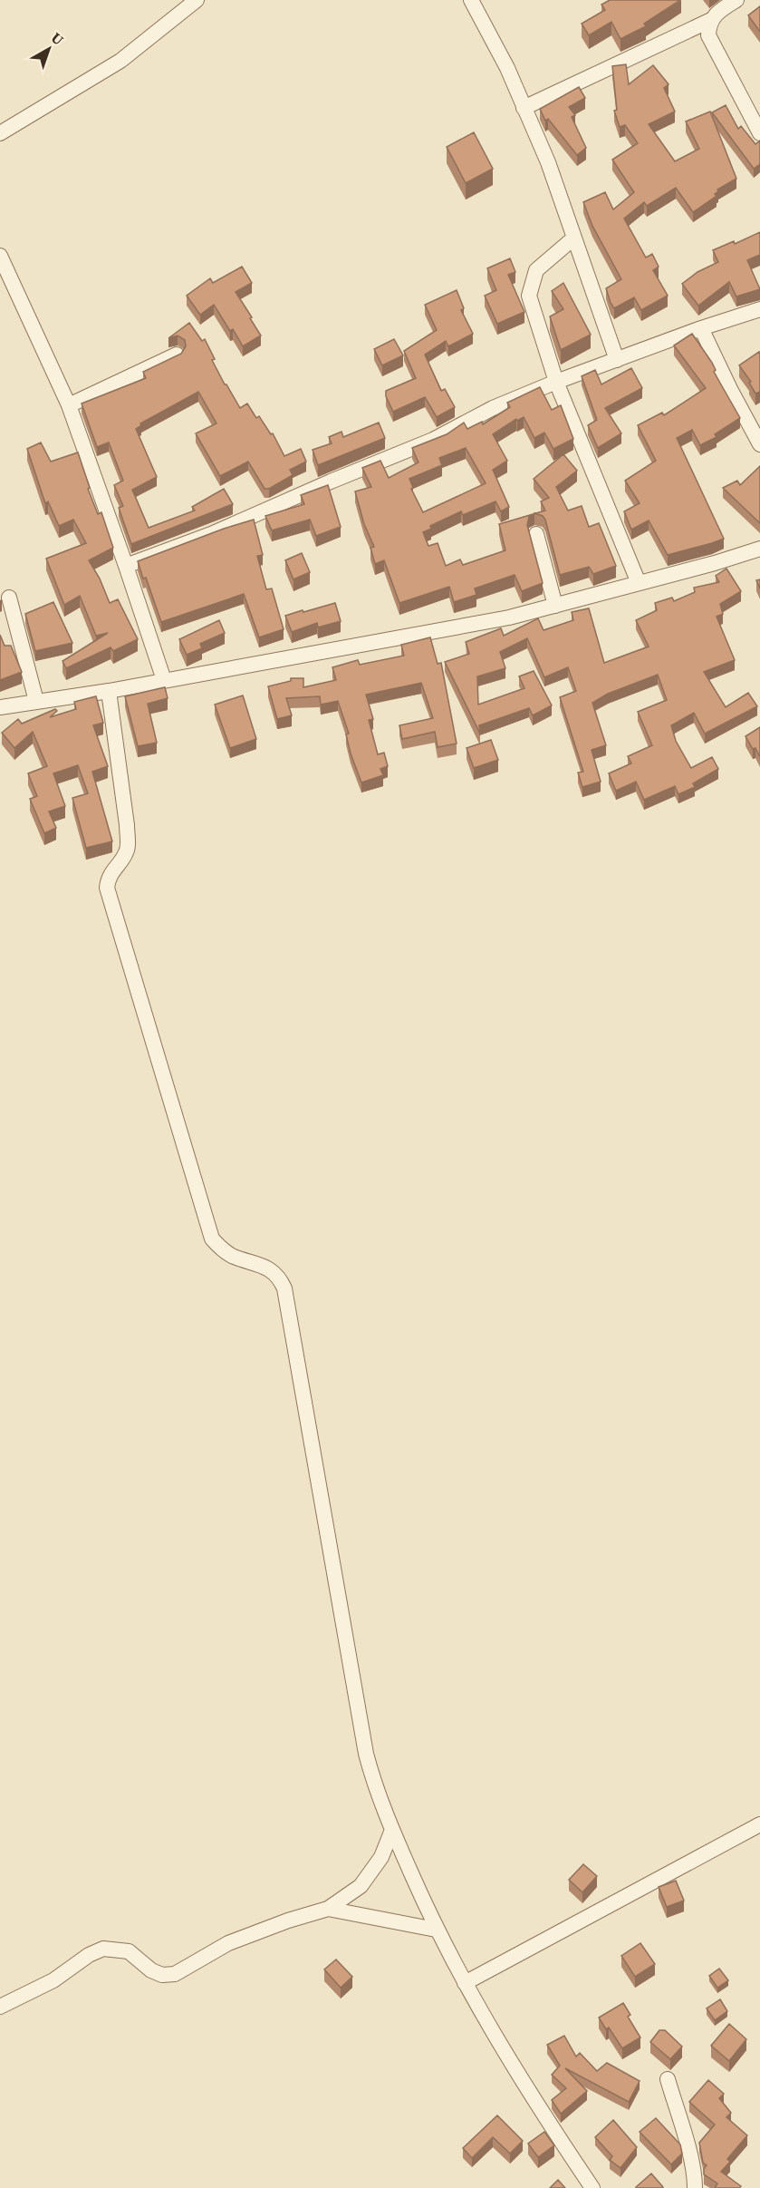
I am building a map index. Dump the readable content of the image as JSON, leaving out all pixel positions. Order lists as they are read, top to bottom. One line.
{"north":"top right"}
